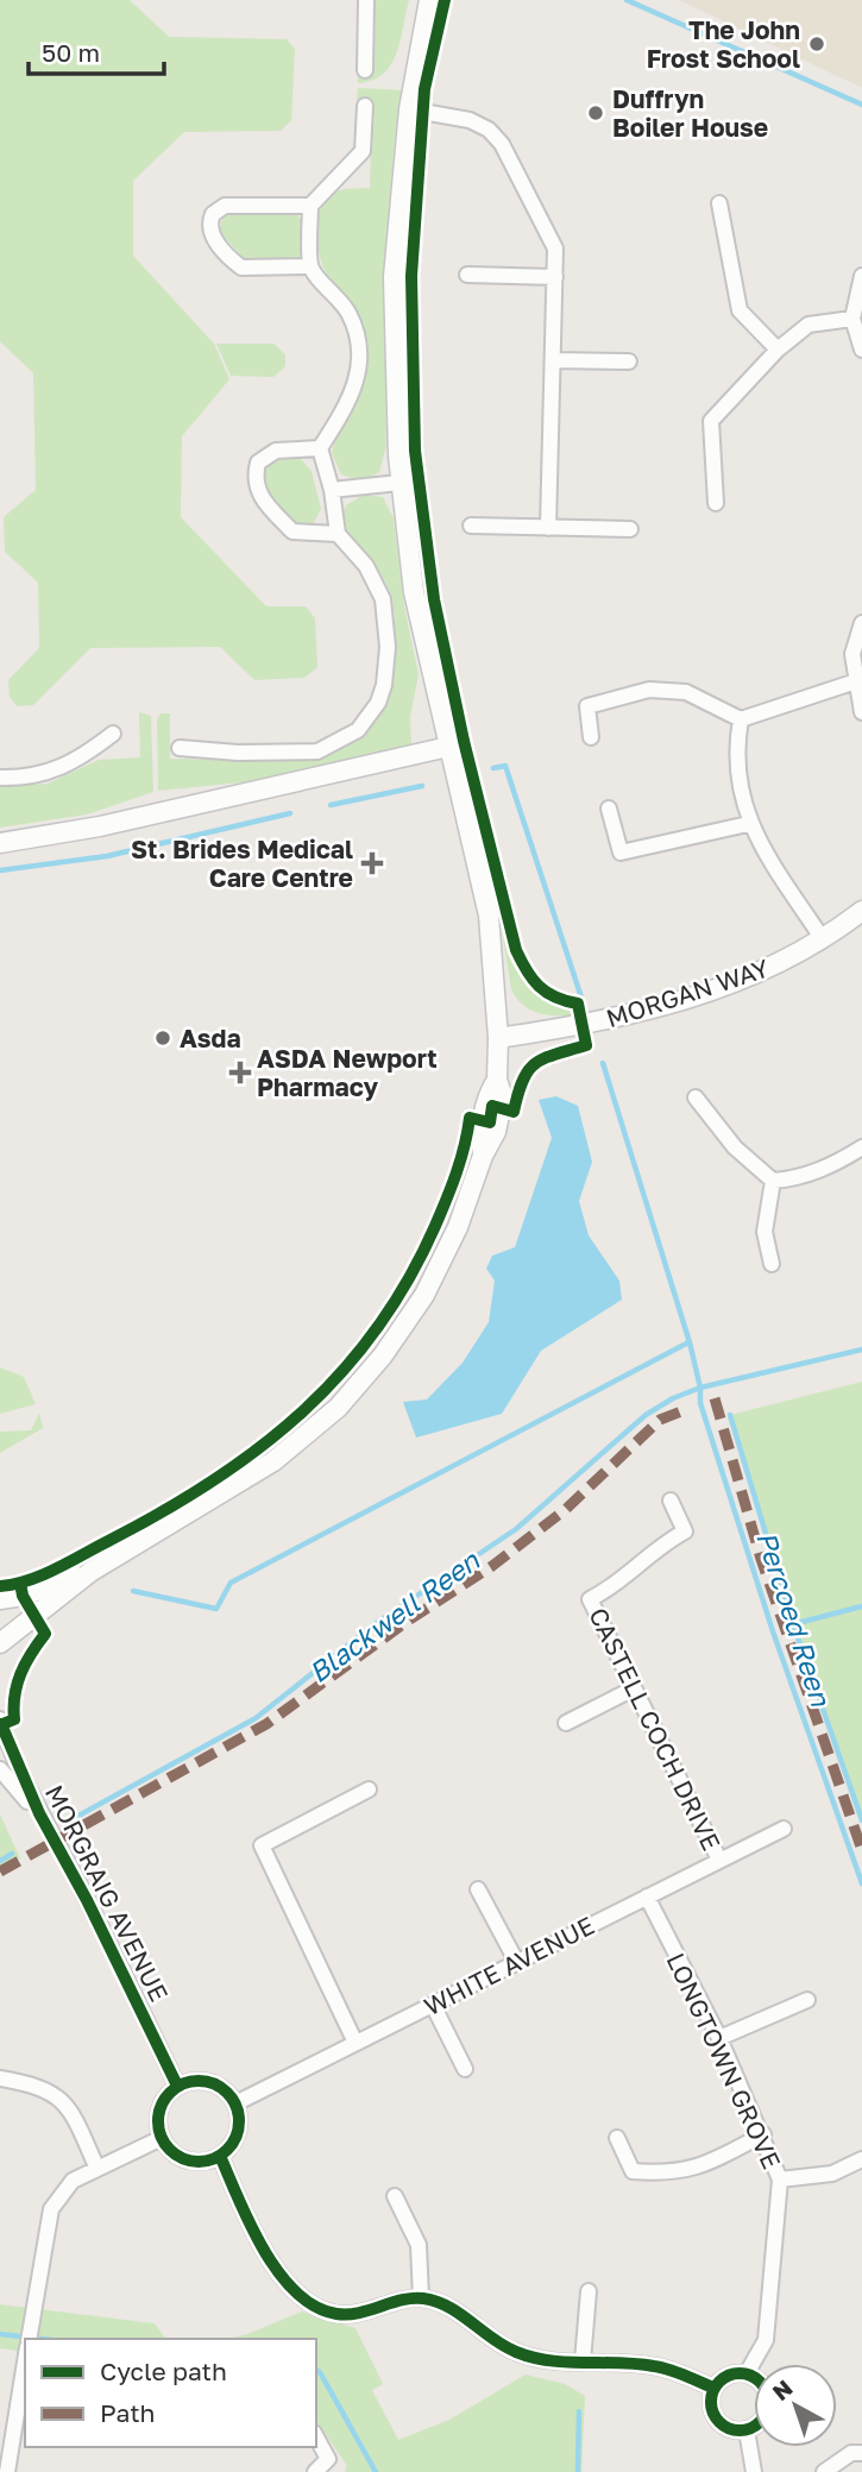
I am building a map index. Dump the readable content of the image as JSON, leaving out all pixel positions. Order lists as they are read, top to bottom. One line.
{"streets":{"street":["MORGAN WAY","CASTELL COCH DRIVE","MORGRAIG AVENUE","WHITE AVENUE","LONGTOWN GROVE"]},"crossings":[["CASTELL COCH DRIVE","WHITE AVENUE"],["MORGRAIG AVENUE","WHITE AVENUE"],["WHITE AVENUE","LONGTOWN GROVE"]],"water":["Blackwell Reen","Percoed Reen"],"places":{"other":["The John Frost School","Duffryn Boiler House","Asda"],"health":["St. Brides Medical Care Centre","ASDA Newport Pharmacy"]},"legend":["Cycle path","Path"],"scale_bar":"50 m","north":"top left"}
